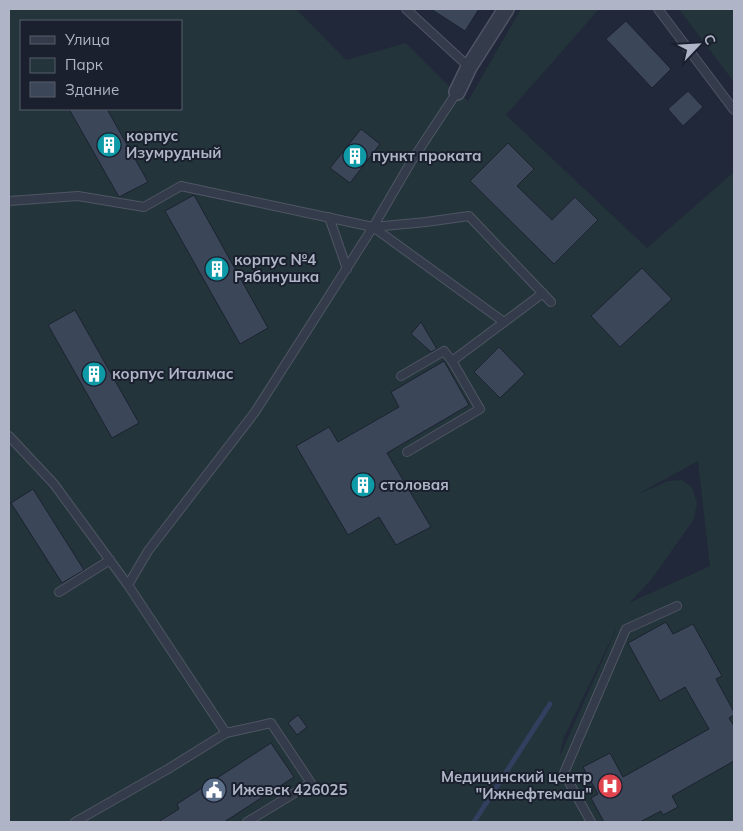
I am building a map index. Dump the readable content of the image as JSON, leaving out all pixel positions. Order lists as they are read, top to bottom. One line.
{"places":{"building":["корпус Изумрудный","пункт проката","корпус №4 Рябинушка","корпус Италмас","столовая"],"hospital":["Медицинский центр \"Ижнефтемаш\""],"public building":["Ижевск 426025"]},"legend":["Улица","Парк","Здание"],"north":"top right"}
